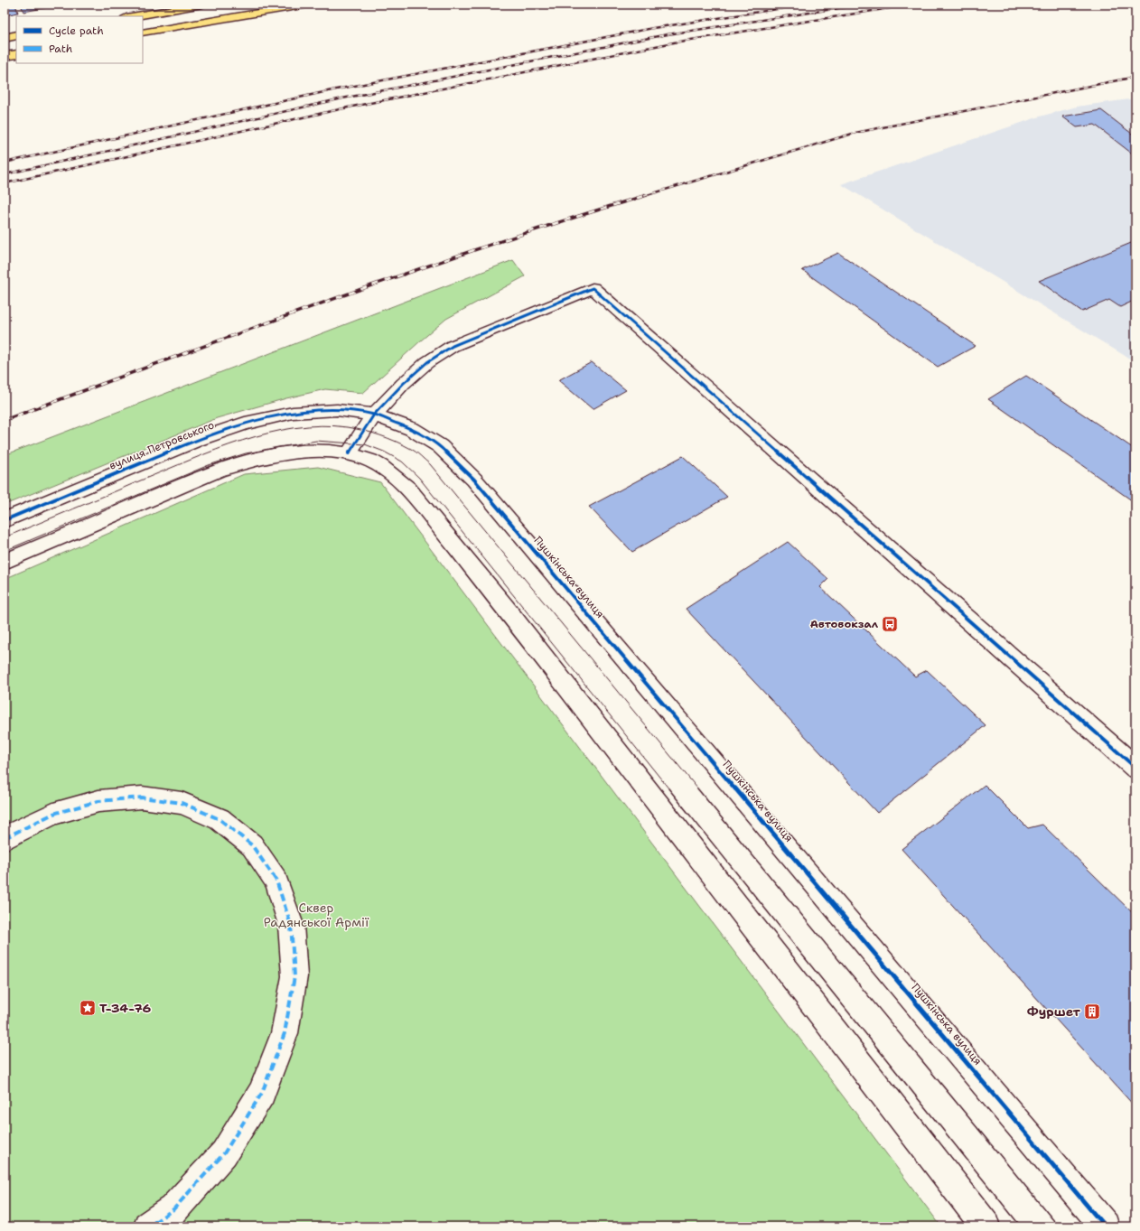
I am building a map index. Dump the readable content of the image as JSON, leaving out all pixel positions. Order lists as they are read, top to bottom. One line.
{"streets":{"street":["вулиця Петровського","Пушкінська вулиця"]},"crossings":[["вулиця Петровського","Пушкінська вулиця"]],"parks":["Сквер Радянської Армії"],"places":{"bus stop":["Автовокзал"],"place":["Т-34-76"],"building":["Фуршет"]},"legend":["Cycle path","Path"]}
